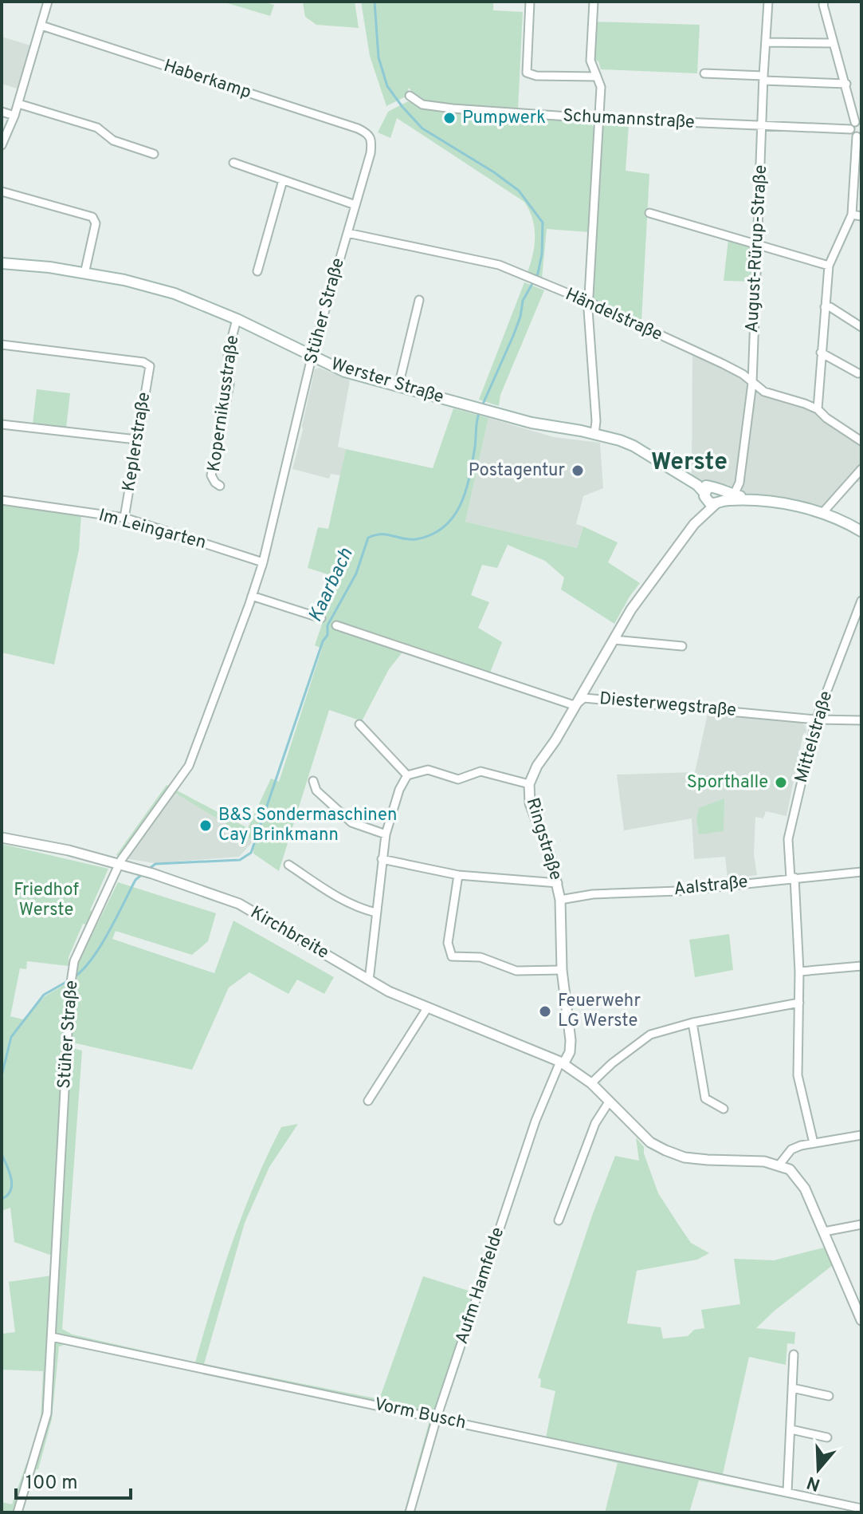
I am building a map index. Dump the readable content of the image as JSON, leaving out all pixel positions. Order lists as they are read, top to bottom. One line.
{"streets":{"main road":["Werster Straße"],"street":["Haberkamp","Schumannstraße","August-Rürup-Straße","Stüher Straße","Händelstraße","Kopernikusstraße","Keplerstraße","Im Leingarten","Diesterwegstraße","Mittelstraße","Ringstraße","Aalstraße","Kirchbreite","Aufm Hamfelde","Vorm Busch"]},"crossings":[["Haberkamp","Stüher Straße"],["Schumannstraße","August-Rürup-Straße"],["August-Rürup-Straße","Händelstraße"],["August-Rürup-Straße","Werster Straße"],["Stüher Straße","Händelstraße"],["Stüher Straße","Werster Straße"],["Stüher Straße","Im Leingarten"],["Stüher Straße","Kirchbreite"],["Stüher Straße","Vorm Busch"],["Werster Straße","Kopernikusstraße"],["Werster Straße","Ringstraße"],["Keplerstraße","Im Leingarten"],["Diesterwegstraße","Mittelstraße"],["Diesterwegstraße","Ringstraße"],["Mittelstraße","Aalstraße"],["Ringstraße","Aalstraße"],["Ringstraße","Kirchbreite"],["Ringstraße","Aufm Hamfelde"],["Kirchbreite","Aufm Hamfelde"],["Aufm Hamfelde","Vorm Busch"]],"districts":["Werste"],"water":["Kaarbach"],"parks":["Friedhof Werste"],"places":["Pumpwerk","Postagentur","Sporthalle","B&S Sondermaschinen Cay Brinkmann","Feuerwehr LG Werste"],"scale_bar":"100 m","north":"bottom"}
